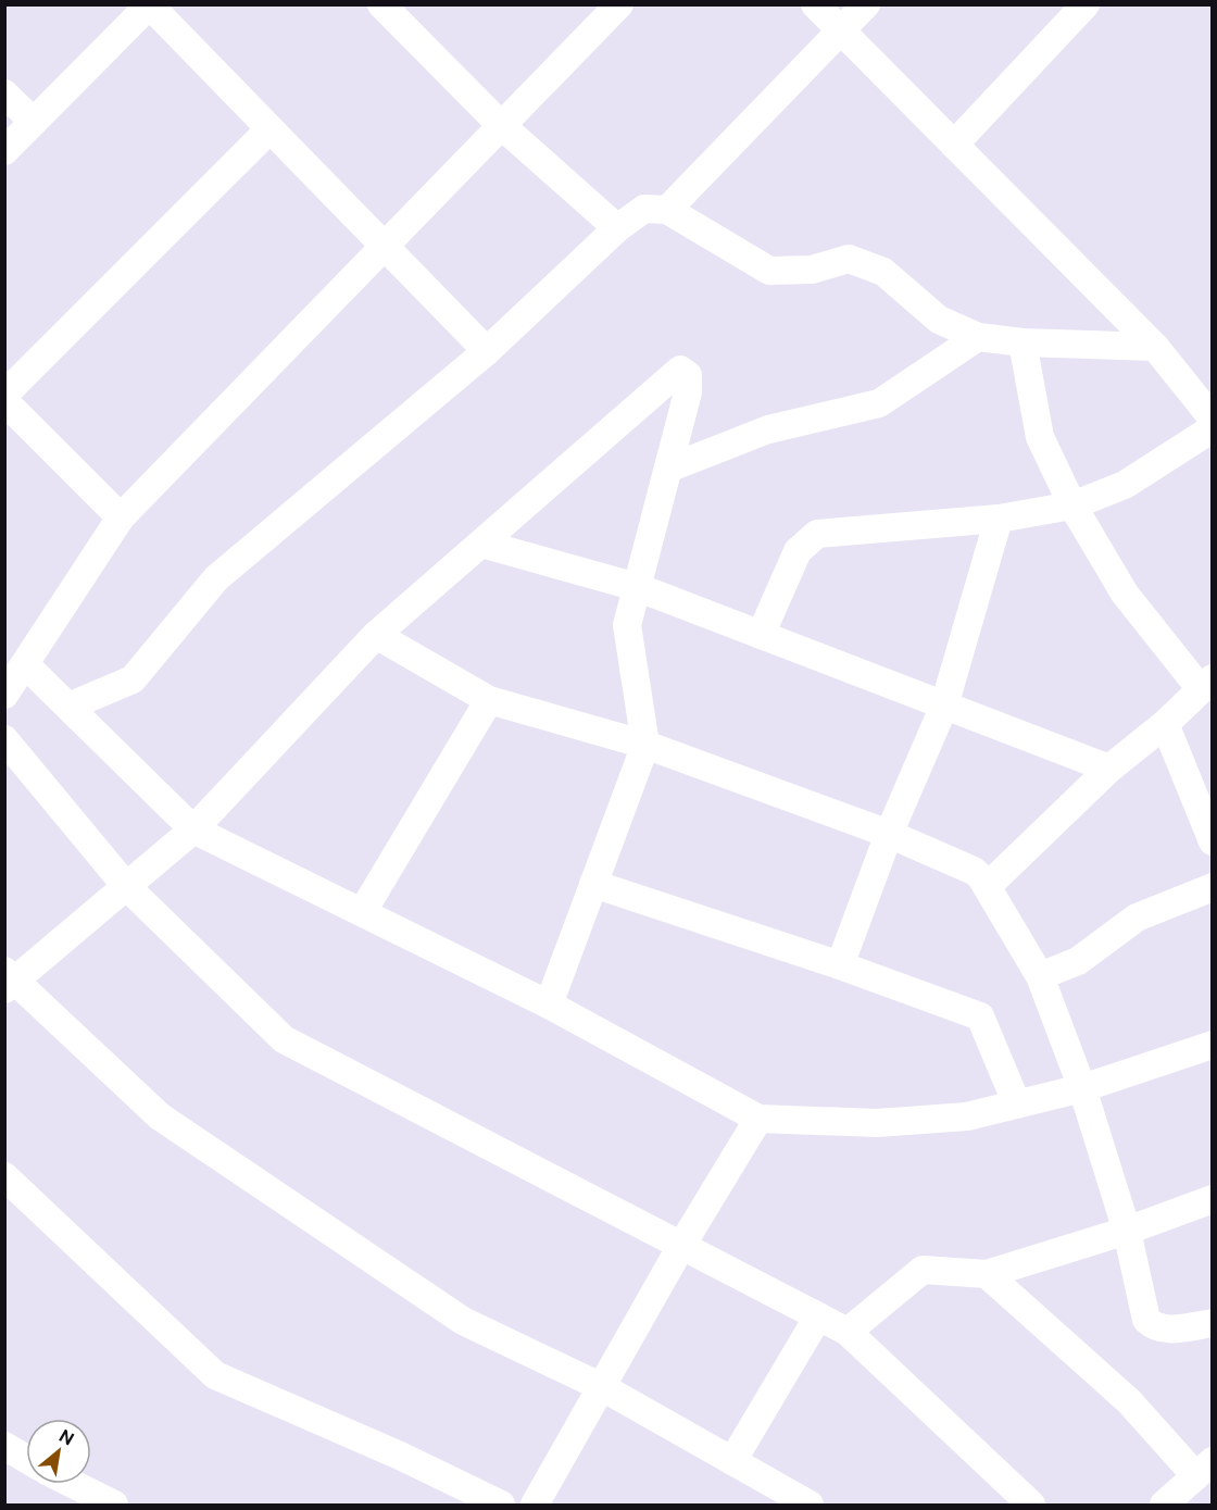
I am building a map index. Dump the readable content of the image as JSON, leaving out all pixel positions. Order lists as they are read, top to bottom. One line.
{"north":"top right"}
